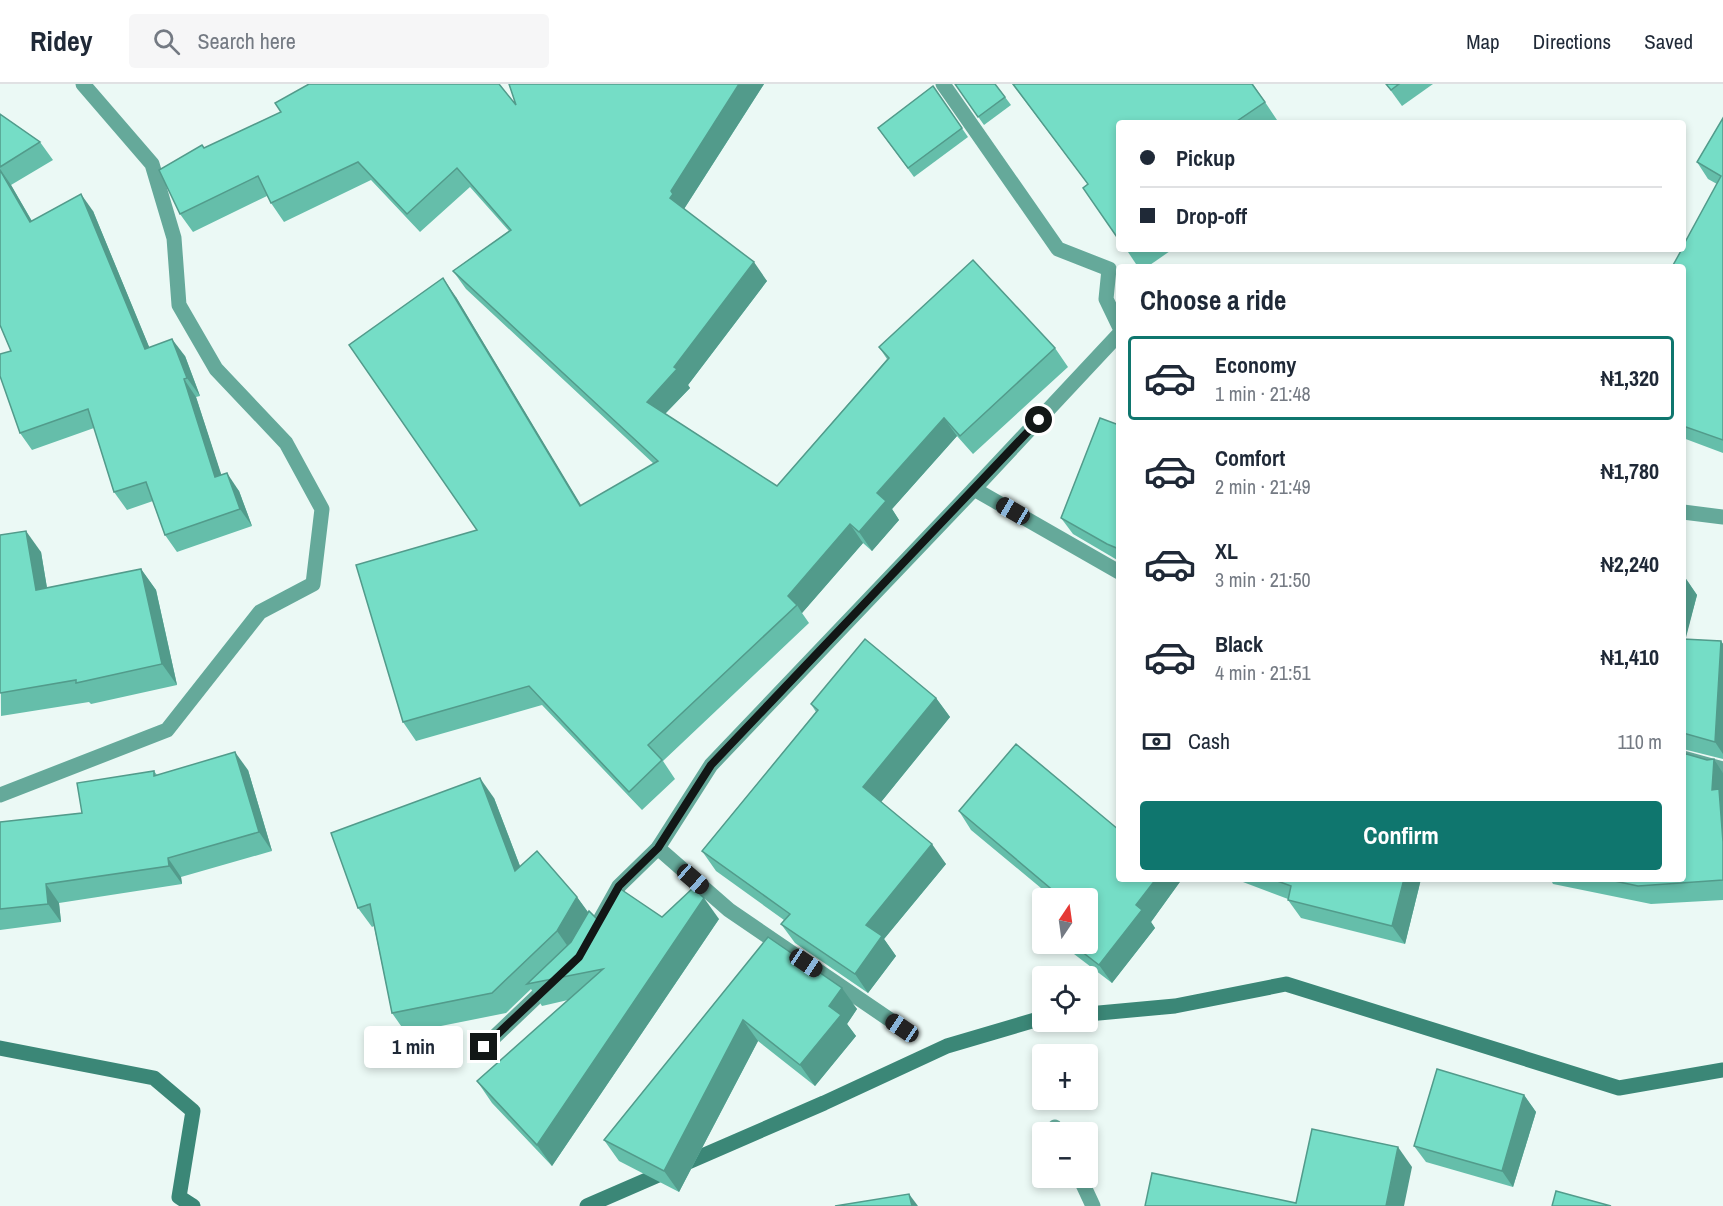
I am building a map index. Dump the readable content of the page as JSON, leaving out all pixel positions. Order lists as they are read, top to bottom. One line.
{"north":"top","page":{"header":"Ridey","search":"Search here","nav":["Map","Directions","Saved"],"banner":["Pickup","Drop-off"],"heading":"Choose a ride","list":[{"name":"Economy","note":"1 min · 21:48","value":"₦1,320"},{"name":"Comfort","note":"2 min · 21:49","value":"₦1,780"},{"name":"XL","note":"3 min · 21:50","value":"₦2,240"},{"name":"Black","note":"4 min · 21:51","value":"₦1,410"}],"pay":["Cash","110 m"],"buttons":"Confirm","map_buttons":["+","−"],"bubble":"1 min"}}
